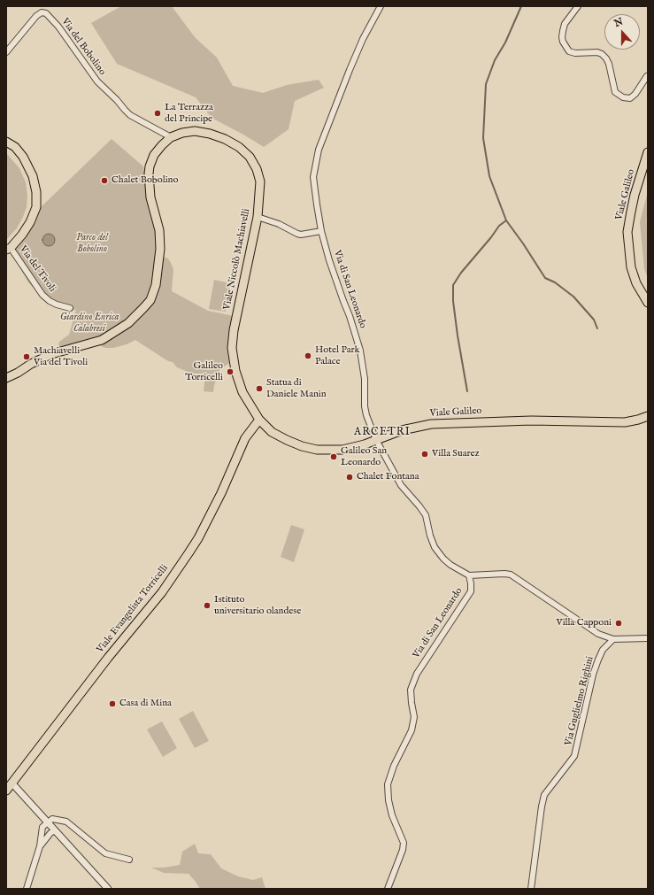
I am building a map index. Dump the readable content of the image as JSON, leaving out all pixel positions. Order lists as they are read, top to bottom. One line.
{"streets":{"main road":["Viale Galileo","Viale Niccolò Machiavelli","Viale Evangelista Torricelli"],"street":["Via del Bobolino","Via del Tivoli","Via di San Leonardo","Via Guglielmo Righini"]},"crossings":[["Via del Bobolino","Viale Niccolò Machiavelli"],["Viale Galileo","Viale Niccolò Machiavelli"],["Viale Galileo","Via di San Leonardo"],["Viale Galileo","Viale Evangelista Torricelli"],["Viale Niccolò Machiavelli","Viale Evangelista Torricelli"]],"districts":["ARCETRI"],"parks":["Parco del Bobolino","Giardino Enrica Calabresi"],"places":["La Terrazza del Principe","Chalet Bobolino","Hotel Park Palace","Machiavelli Via del Tivoli","Galileo Torricelli","Statua di Daniele Manin","Villa Suarez","Galileo San Leonardo","Chalet Fontana","Istituto universitario olandese","Villa Capponi","Casa di Mina"],"north":"top"}
